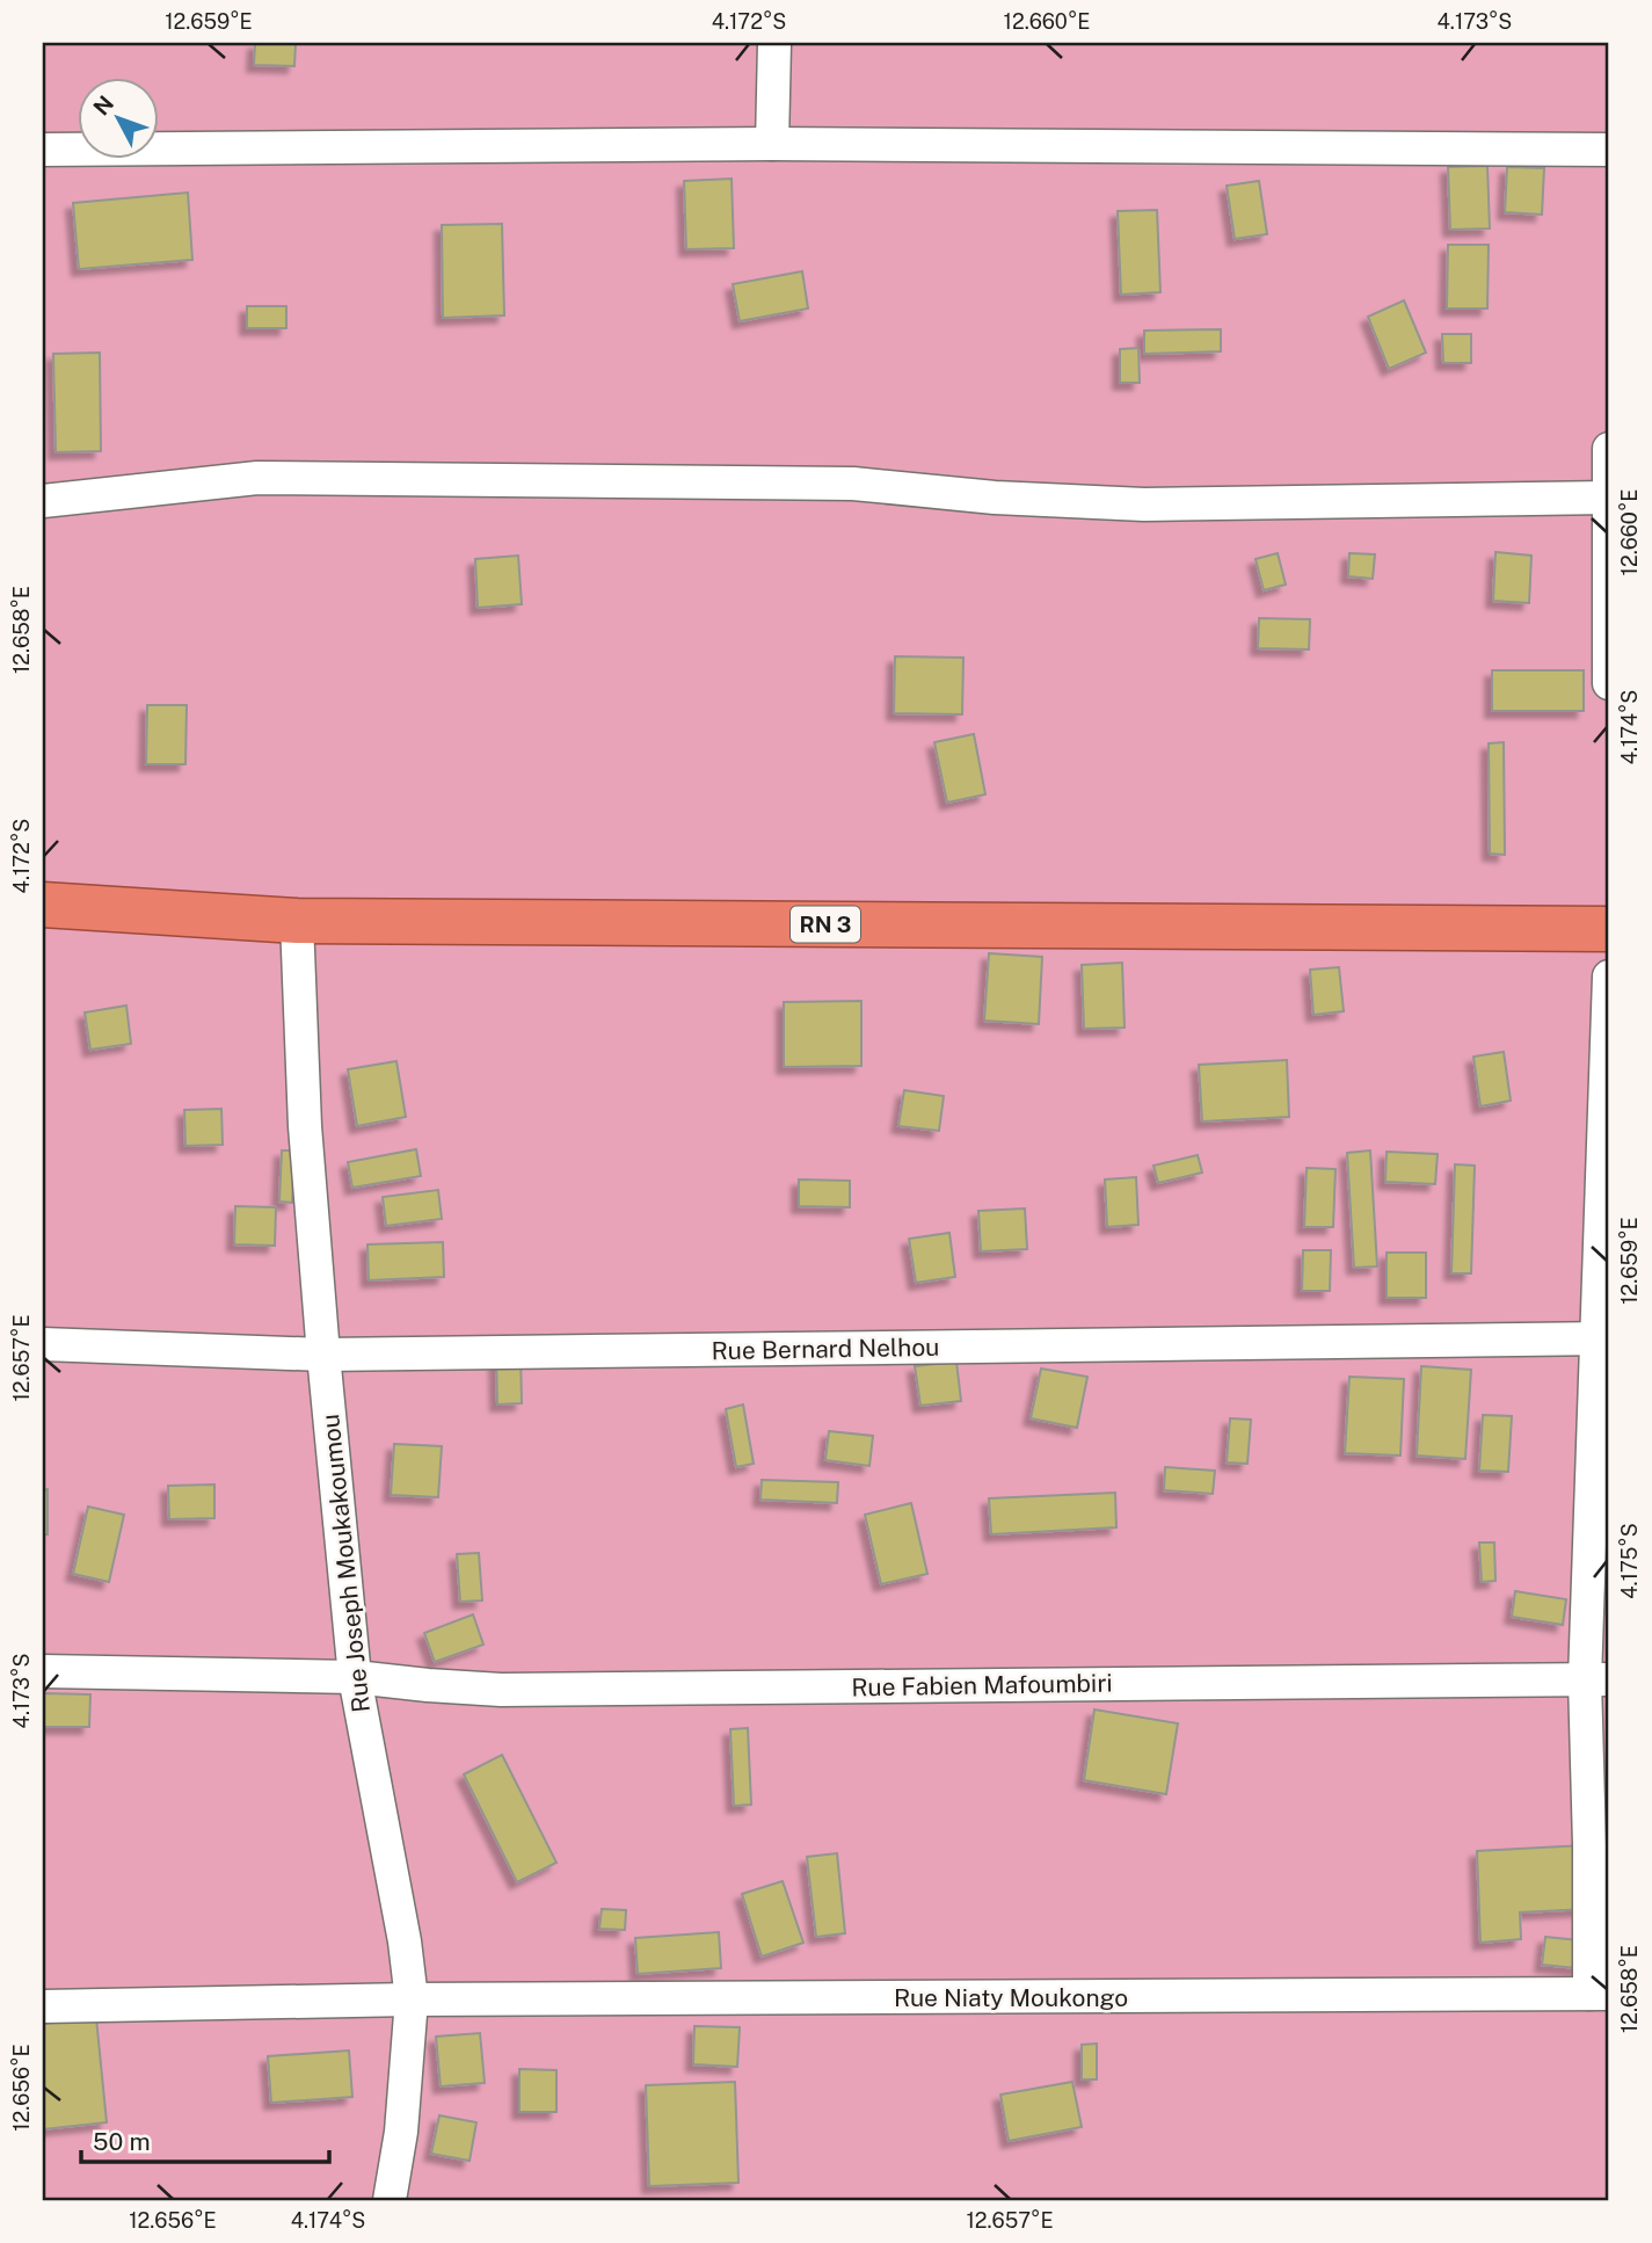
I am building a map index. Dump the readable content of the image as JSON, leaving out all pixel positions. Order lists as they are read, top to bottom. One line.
{"streets":{"highway":["RN 3"],"street":["Rue Bernard Nelhou","Rue Joseph Moukakoumou","Rue Fabien Mafoumbiri","Rue Niaty Moukongo"]},"crossings":[["RN 3","Rue Joseph Moukakoumou"],["Rue Bernard Nelhou","Rue Joseph Moukakoumou"],["Rue Joseph Moukakoumou","Rue Fabien Mafoumbiri"],["Rue Joseph Moukakoumou","Rue Niaty Moukongo"]],"scale_bar":"50 m","north":"top left","coordinates":["12.659°E","4.172°S","12.660°E","4.173°S","12.658°E","4.174°S","12.657°E","4.175°S","12.656°E"]}
